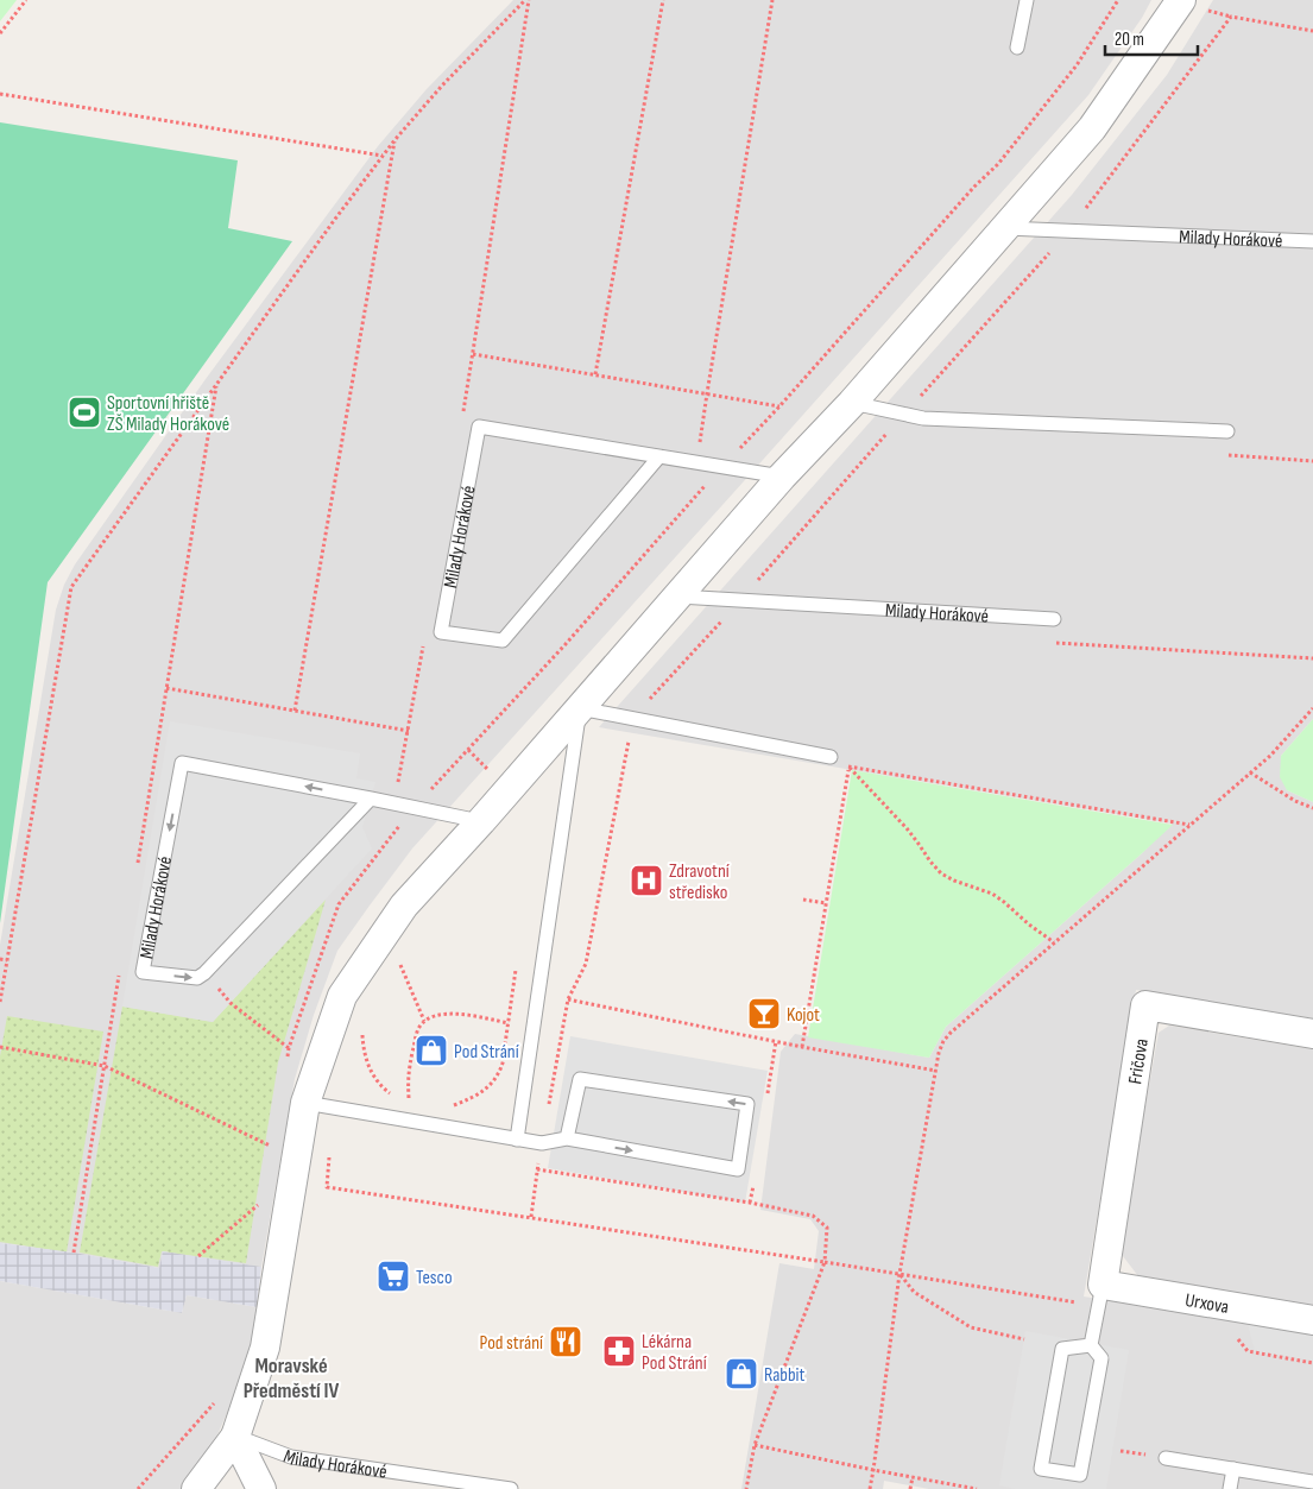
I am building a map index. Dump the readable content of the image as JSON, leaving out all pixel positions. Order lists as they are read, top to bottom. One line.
{"streets":{"street":["Fričova","Urxova"],"lane":["Milady Horákové"]},"crossings":[["Fričova","Urxova"]],"districts":["Moravské Předměstí IV"],"places":{"sports":["Sportovní hřiště ZŠ Milady Horákové"],"hospital":["Zdravotní středisko"],"bar":["Kojot"],"shop":["Pod Strání","Rabbit"],"supermarket":["Tesco"],"restaurant":["Pod strání"],"pharmacy":["Lékárna Pod Strání"]},"scale_bar":"20 m"}
